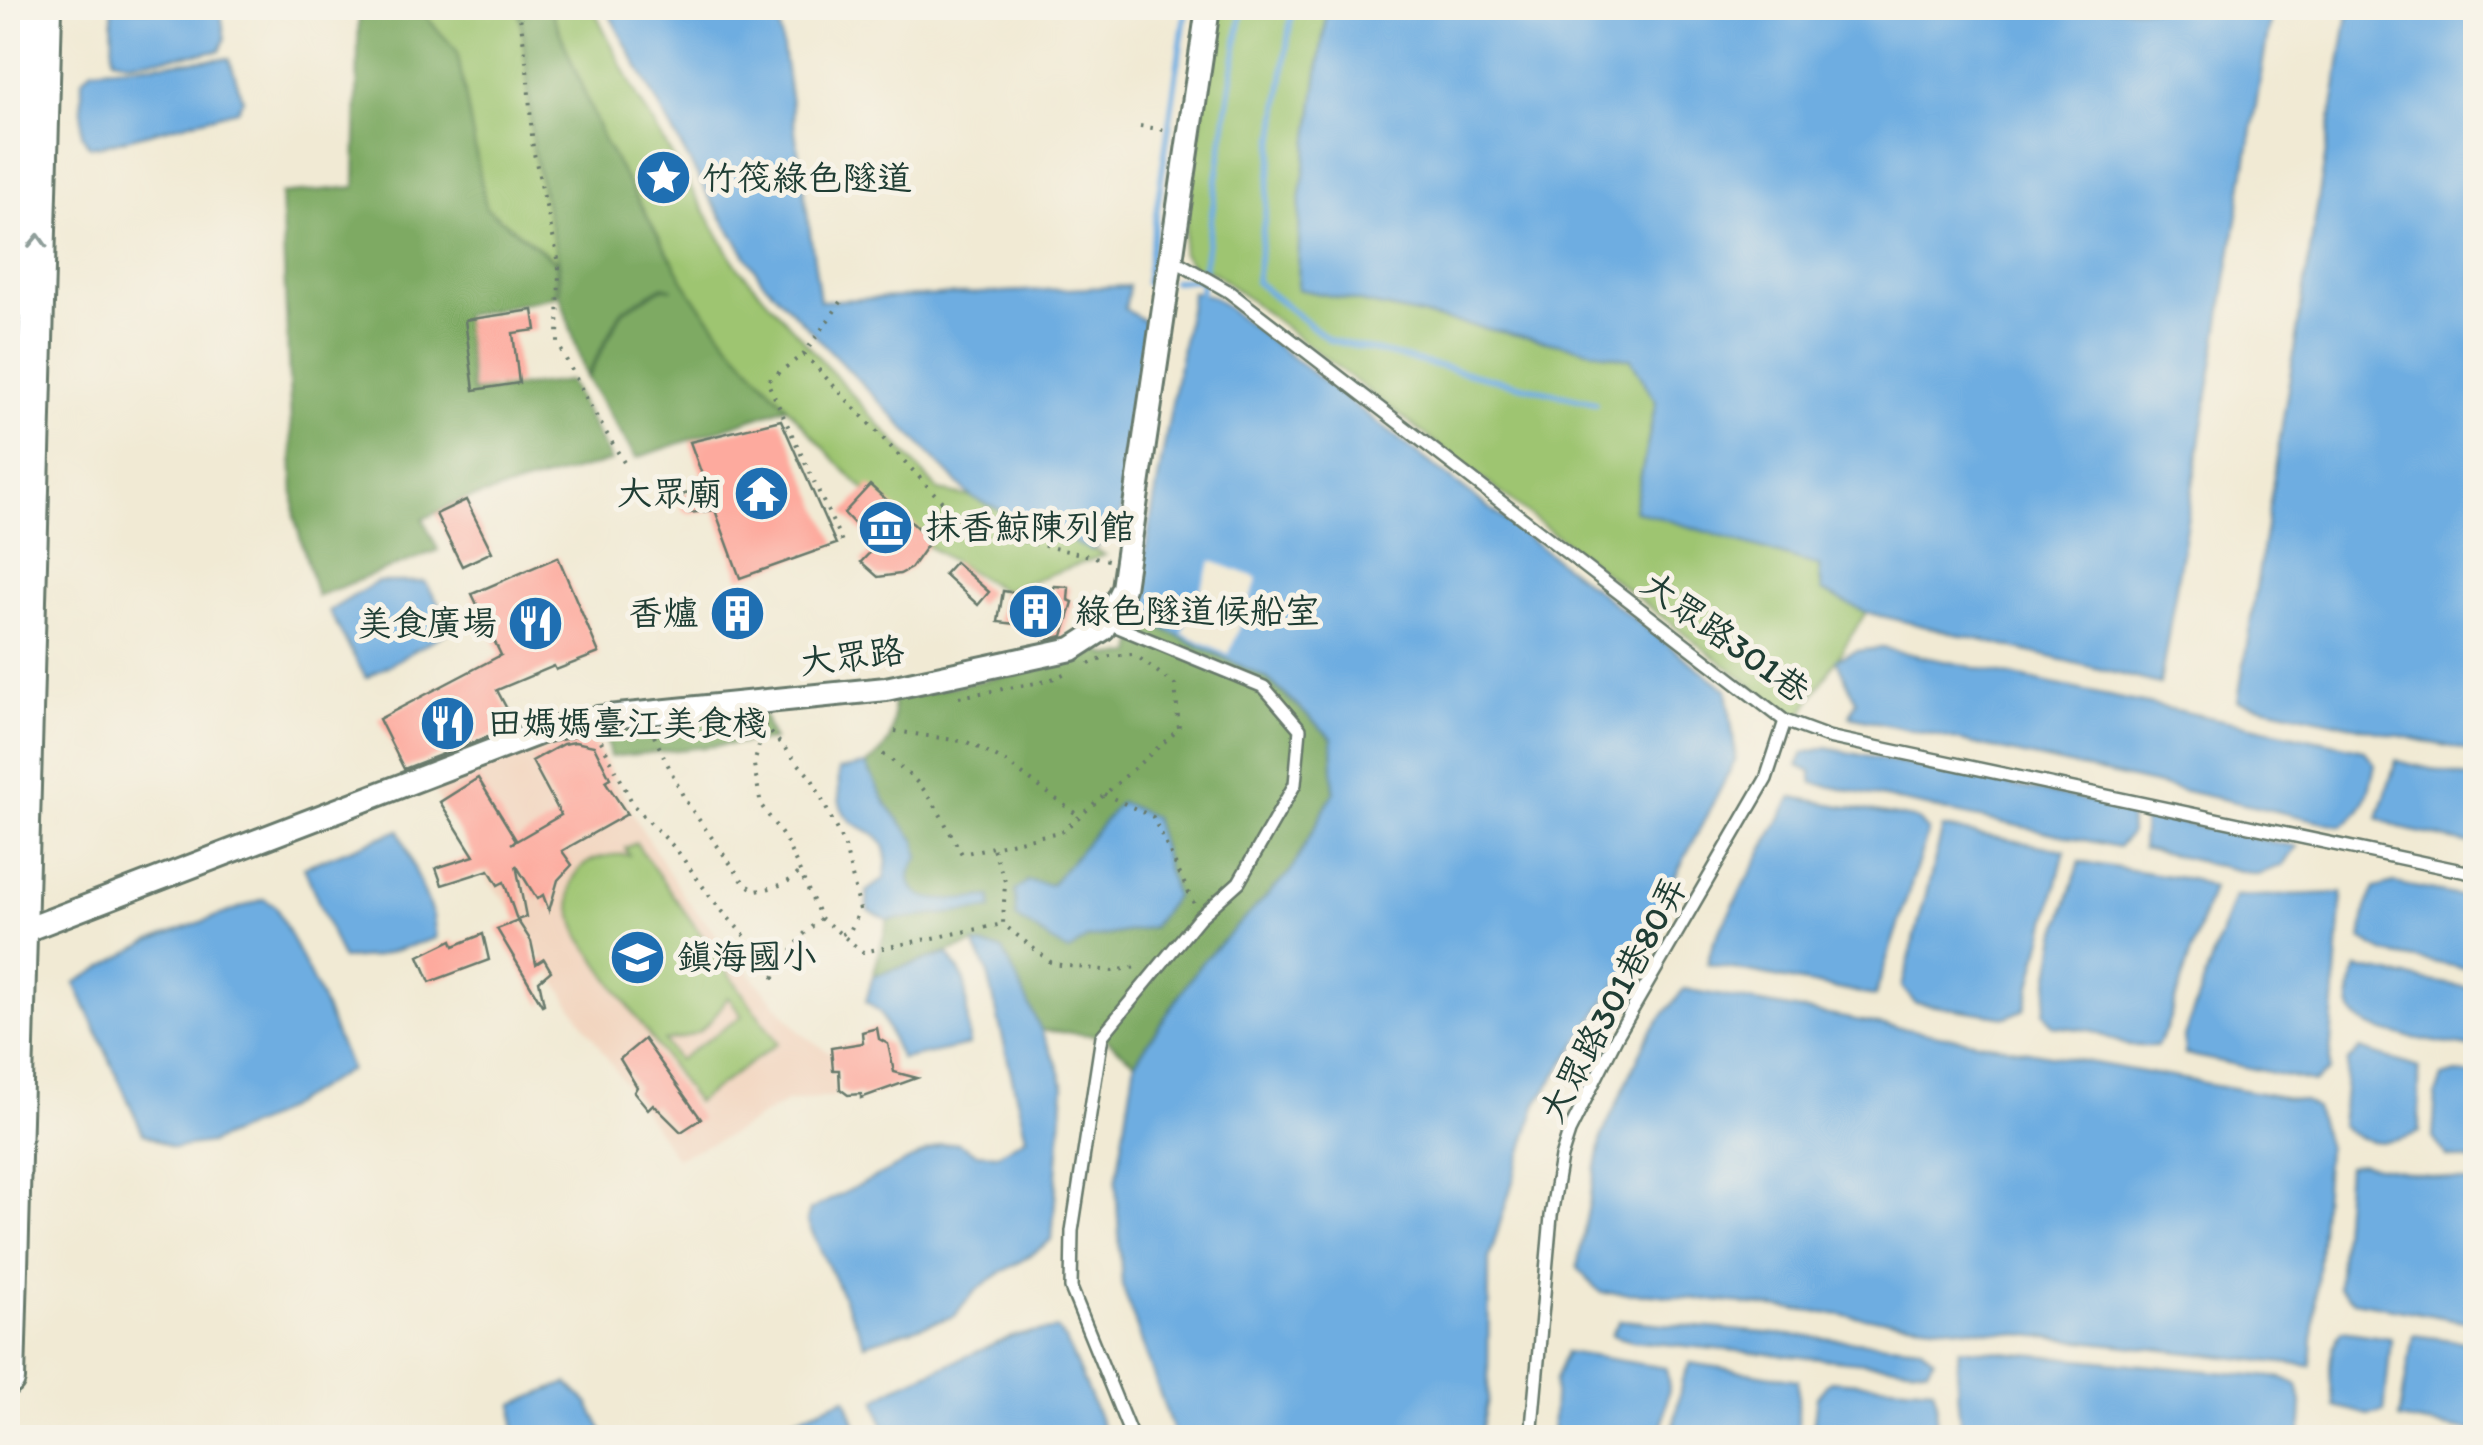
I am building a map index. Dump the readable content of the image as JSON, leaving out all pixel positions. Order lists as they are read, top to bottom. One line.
{"streets":{"street":["大眾路"],"lane":["大眾路301巷","大眾路301巷80弄"]},"crossings":[["大眾路301巷","大眾路301巷80弄"]],"places":{"place":["竹筏綠色隧道"],"temple":["大眾廟"],"museum":["抹香鯨陳列館"],"building":["綠色隧道候船室","香爐"],"restaurant":["美食廣場","田媽媽臺江美食棧"],"school or university":["鎮海國小"]}}
